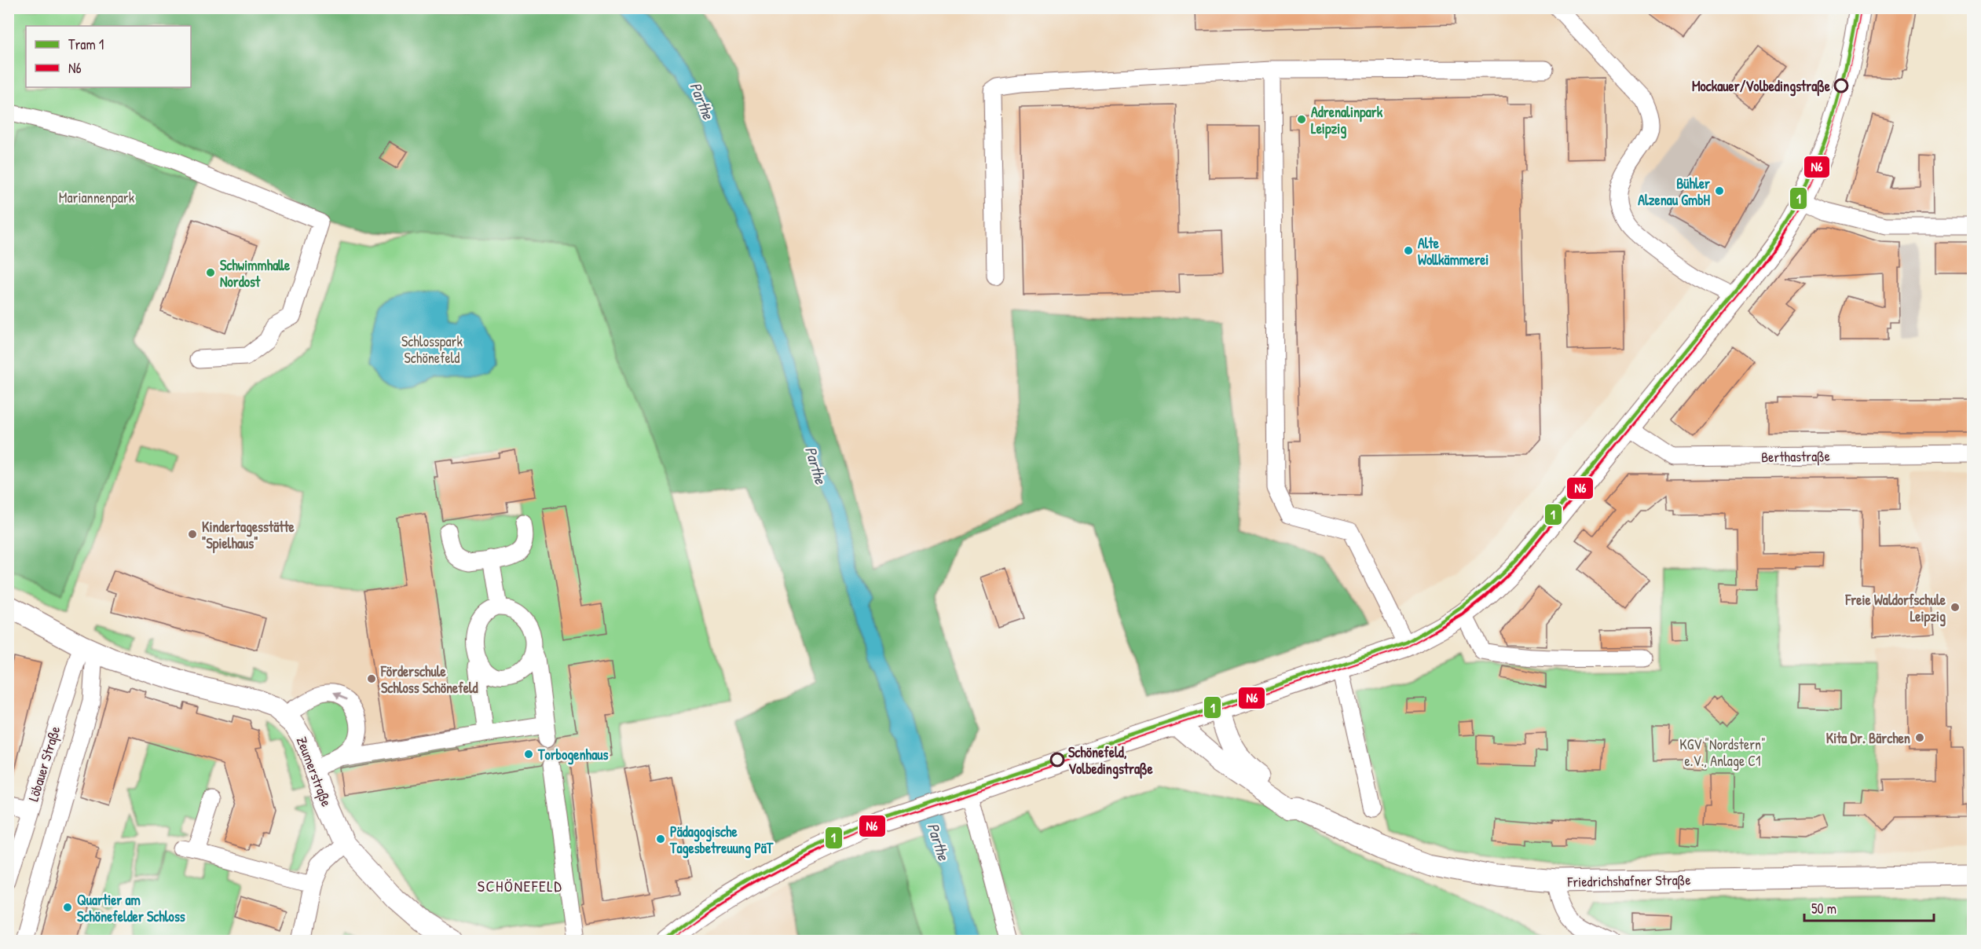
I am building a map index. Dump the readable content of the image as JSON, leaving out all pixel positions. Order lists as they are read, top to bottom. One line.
{"streets":{"main road":["Zeumerstraße","Friedrichshafner Straße"],"street":["Berthastraße","Löbauer Straße"]},"crossings":[["Löbauer Straße","Zeumerstraße"]],"districts":["SCHÖNEFELD"],"water":["Parthe"],"parks":["Mariannenpark","Schlosspark Schönefeld","KGV \"Nordstern\" e.V., Anlage C1"],"places":["Mockauer/Volbedingstraße","Adrenalinpark Leipzig","Bühler Alzenau GmbH","Alte Wollkämmerei","Schwimmhalle Nordost","Kindertagesstätte \"Spielhaus\"","Freie Waldorfschule Leipzig","Förderschule Schloss Schönefeld","Kita Dr. Bärchen","Torbogenhaus","Schönefeld, Volbedingstraße","Pädagogische Tagesbetreuung PäT","Quartier am Schönefelder Schloss"],"lines":["tram line 1","transit line N6"],"legend":["Tram 1","N6"],"scale_bar":"50 m"}
